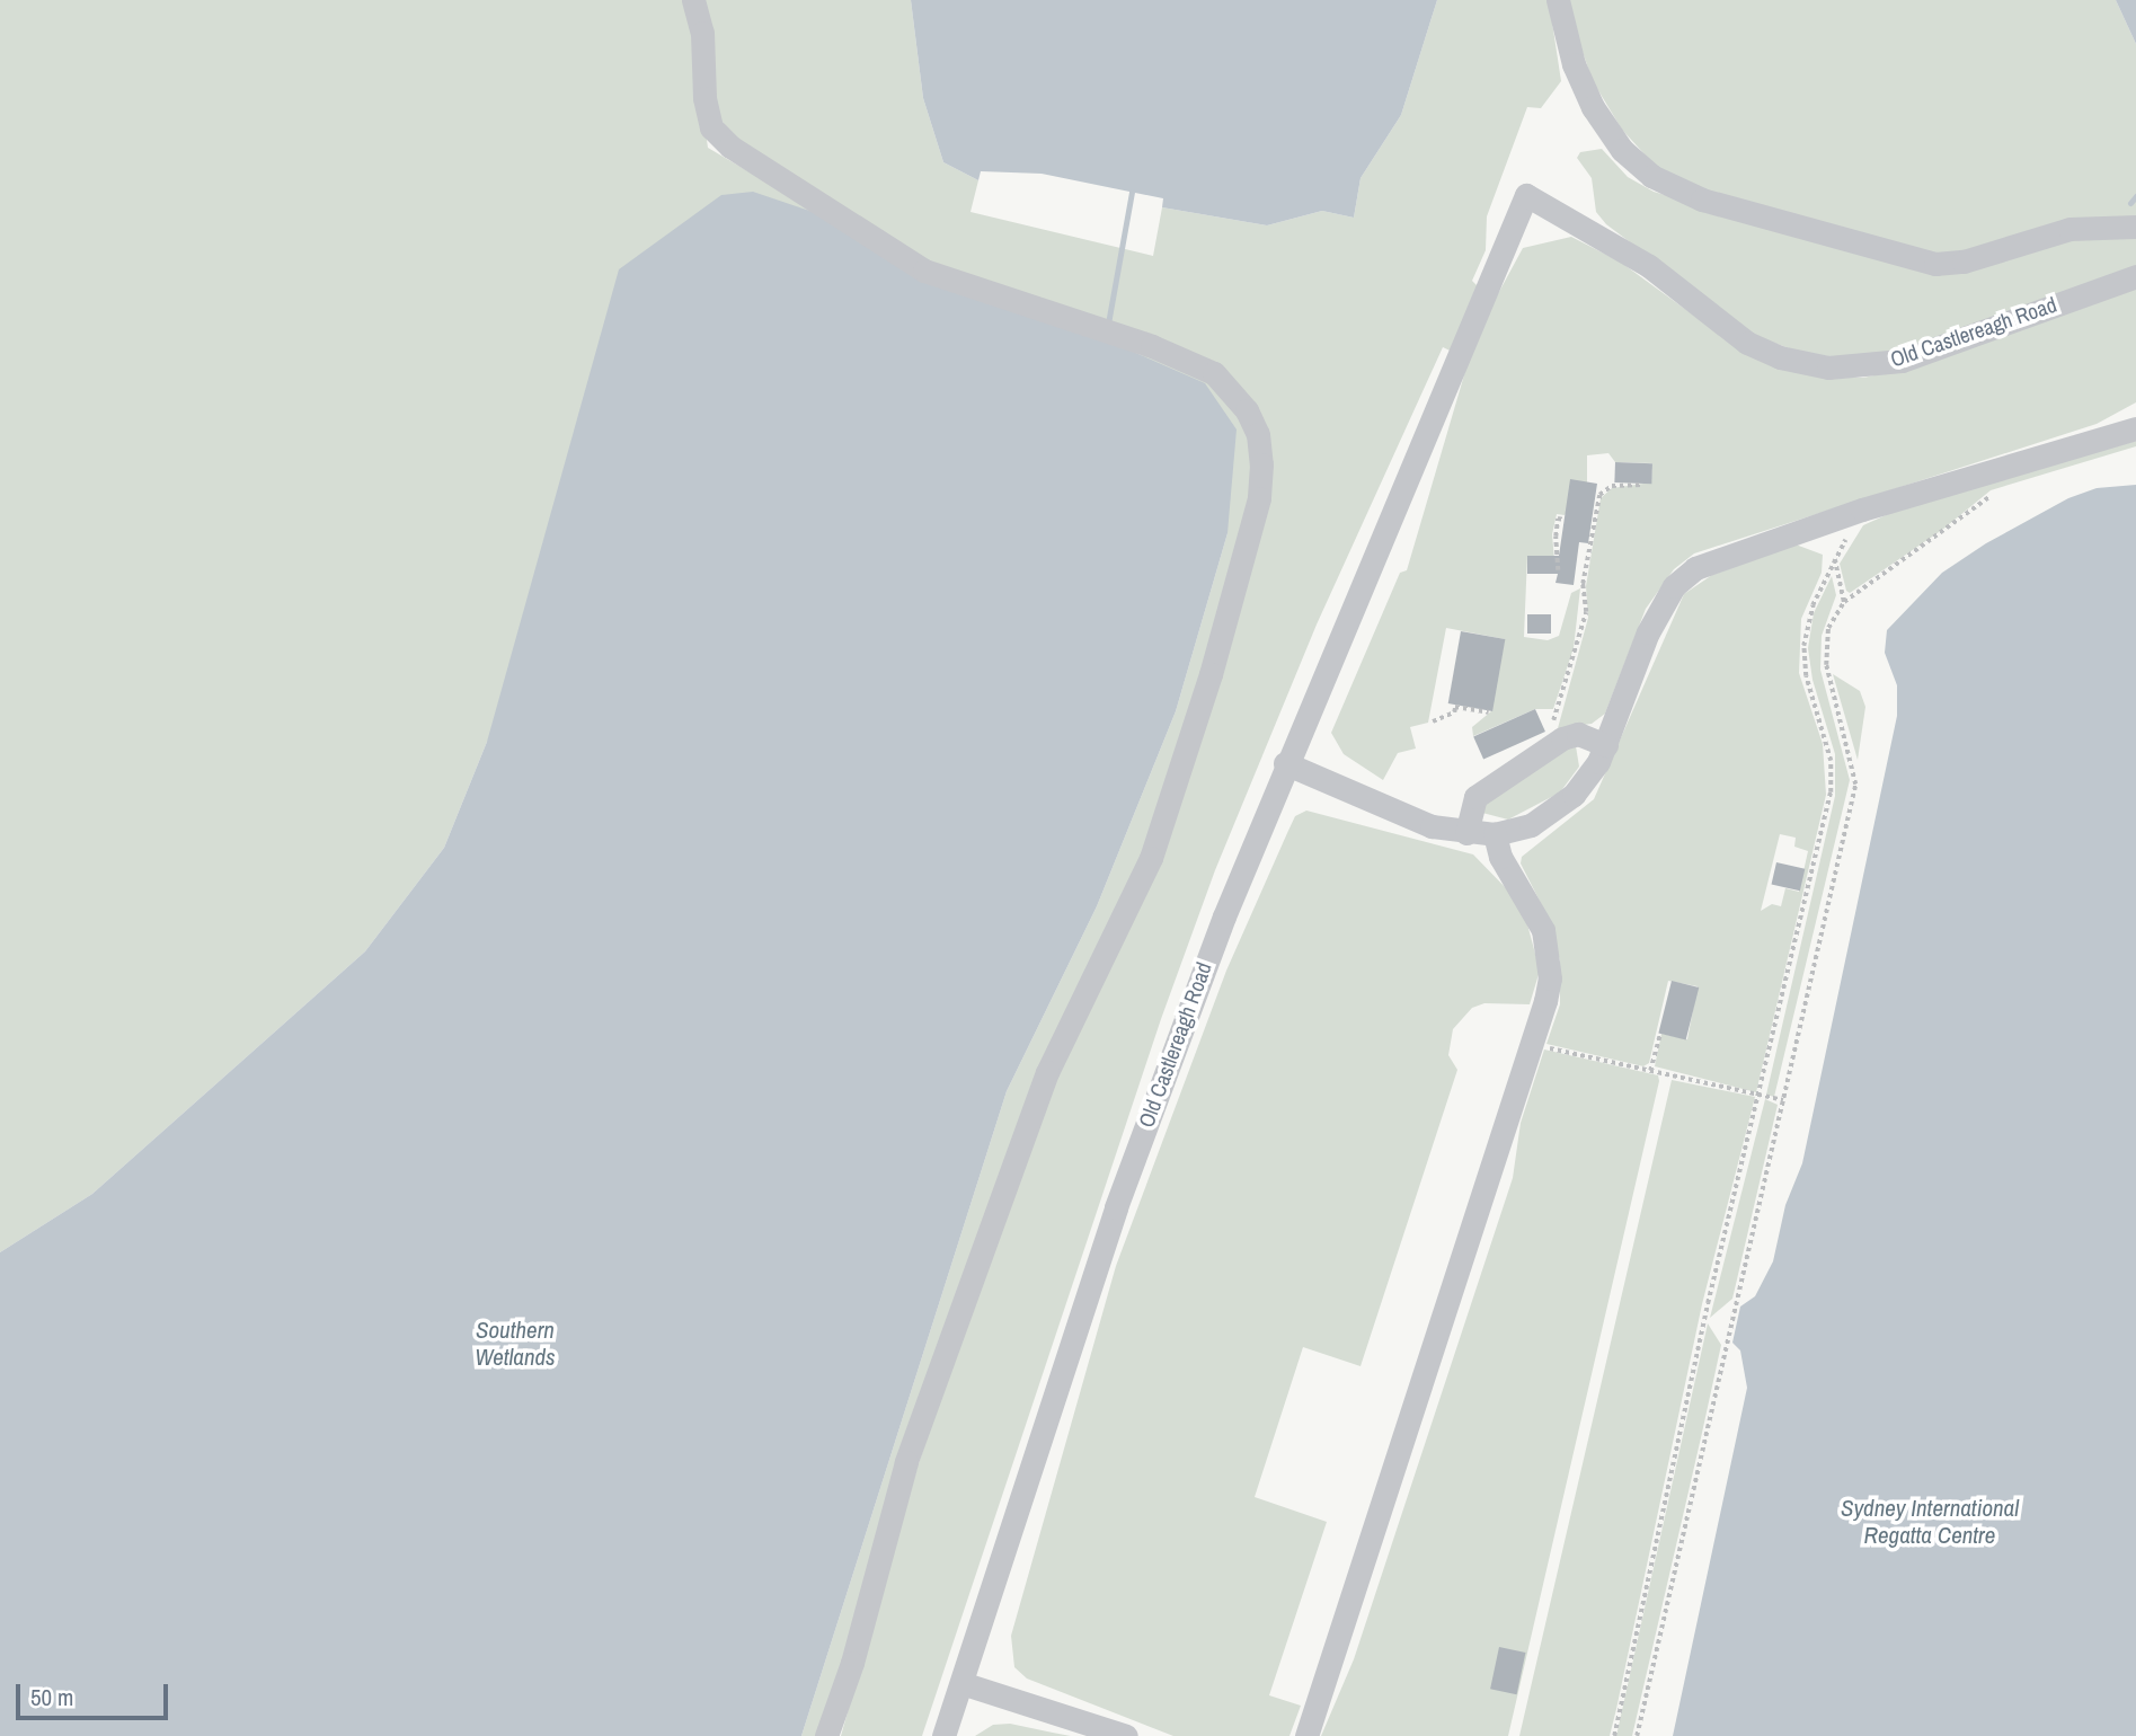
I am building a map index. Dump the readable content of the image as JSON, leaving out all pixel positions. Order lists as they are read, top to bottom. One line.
{"streets":{"street":["Old Castlereagh Road"]},"water":["Southern Wetlands","Sydney International Regatta Centre"],"scale_bar":"50 m"}
